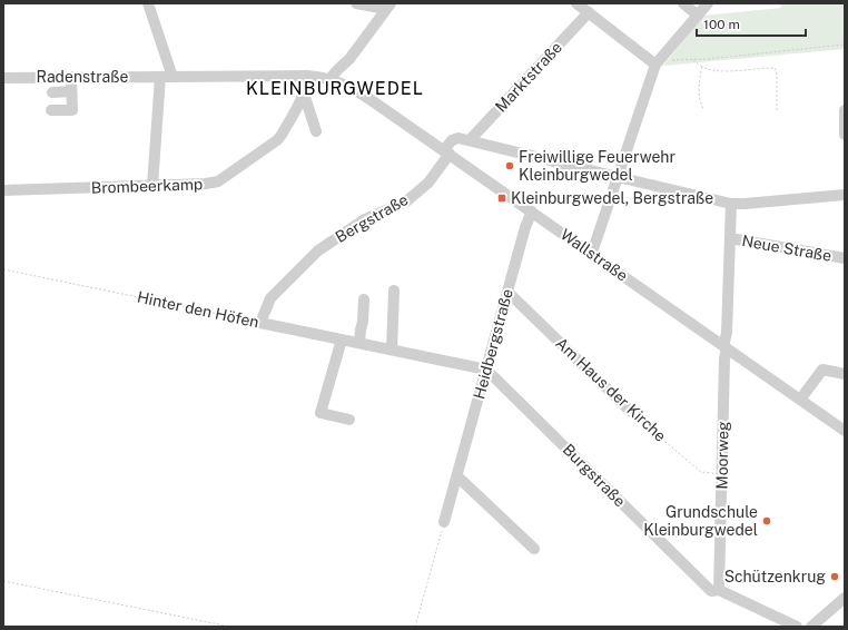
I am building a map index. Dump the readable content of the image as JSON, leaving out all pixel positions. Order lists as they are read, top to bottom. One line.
{"streets":{"street":["Radenstraße","Marktstraße","Brombeerkamp","Bergstraße","Neue Straße","Wallstraße","Hinter den Höfen","Heidbergstraße","Am Haus der Kirche","Moorweg","Burgstraße"]},"crossings":[["Radenstraße","Brombeerkamp"],["Radenstraße","Wallstraße"],["Marktstraße","Bergstraße"],["Bergstraße","Wallstraße"],["Bergstraße","Hinter den Höfen"],["Neue Straße","Wallstraße"],["Neue Straße","Moorweg"],["Wallstraße","Heidbergstraße"],["Wallstraße","Moorweg"],["Hinter den Höfen","Heidbergstraße"],["Hinter den Höfen","Burgstraße"],["Heidbergstraße","Am Haus der Kirche"],["Heidbergstraße","Burgstraße"],["Am Haus der Kirche","Moorweg"],["Moorweg","Burgstraße"]],"districts":["KLEINBURGWEDEL"],"places":{"other":["Freiwillige Feuerwehr Kleinburgwedel","Grundschule Kleinburgwedel","Schützenkrug"],"transit":["Kleinburgwedel, Bergstraße"]},"scale_bar":"100 m"}
